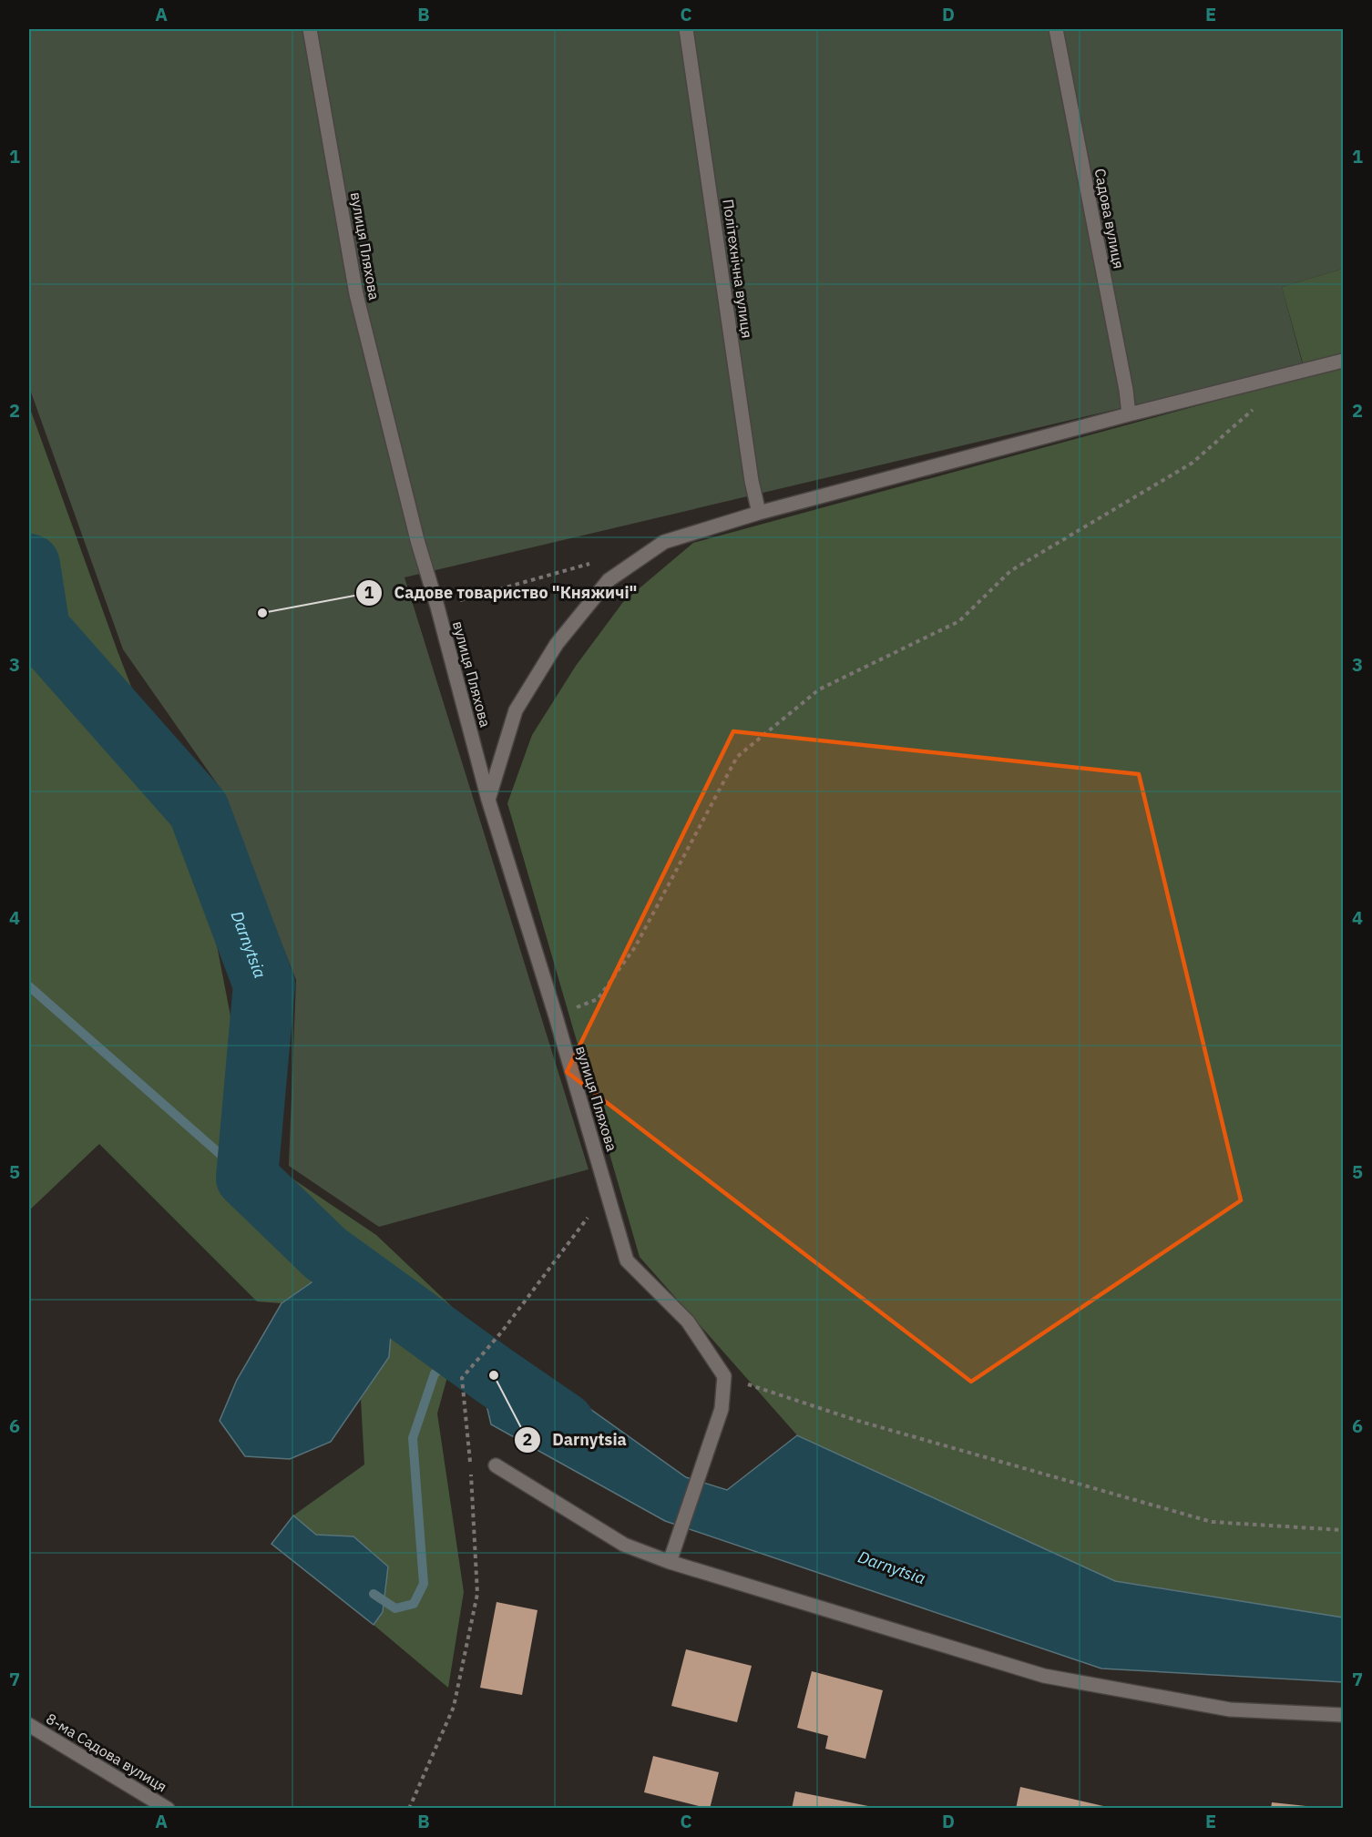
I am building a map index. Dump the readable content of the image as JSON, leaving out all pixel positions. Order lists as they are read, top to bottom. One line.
{"streets":{"street":["Садова вулиця","вулиця Пляхова","Політехнічна вулиця","8-ма Садова вулиця"]},"water":["Darnytsia"],"places":["Садове товариство \"Княжичі\"","Darnytsia"],"grid":{"columns":["A","B","C","D","E"],"rows":["1","2","3","4","5","6","7"]}}
